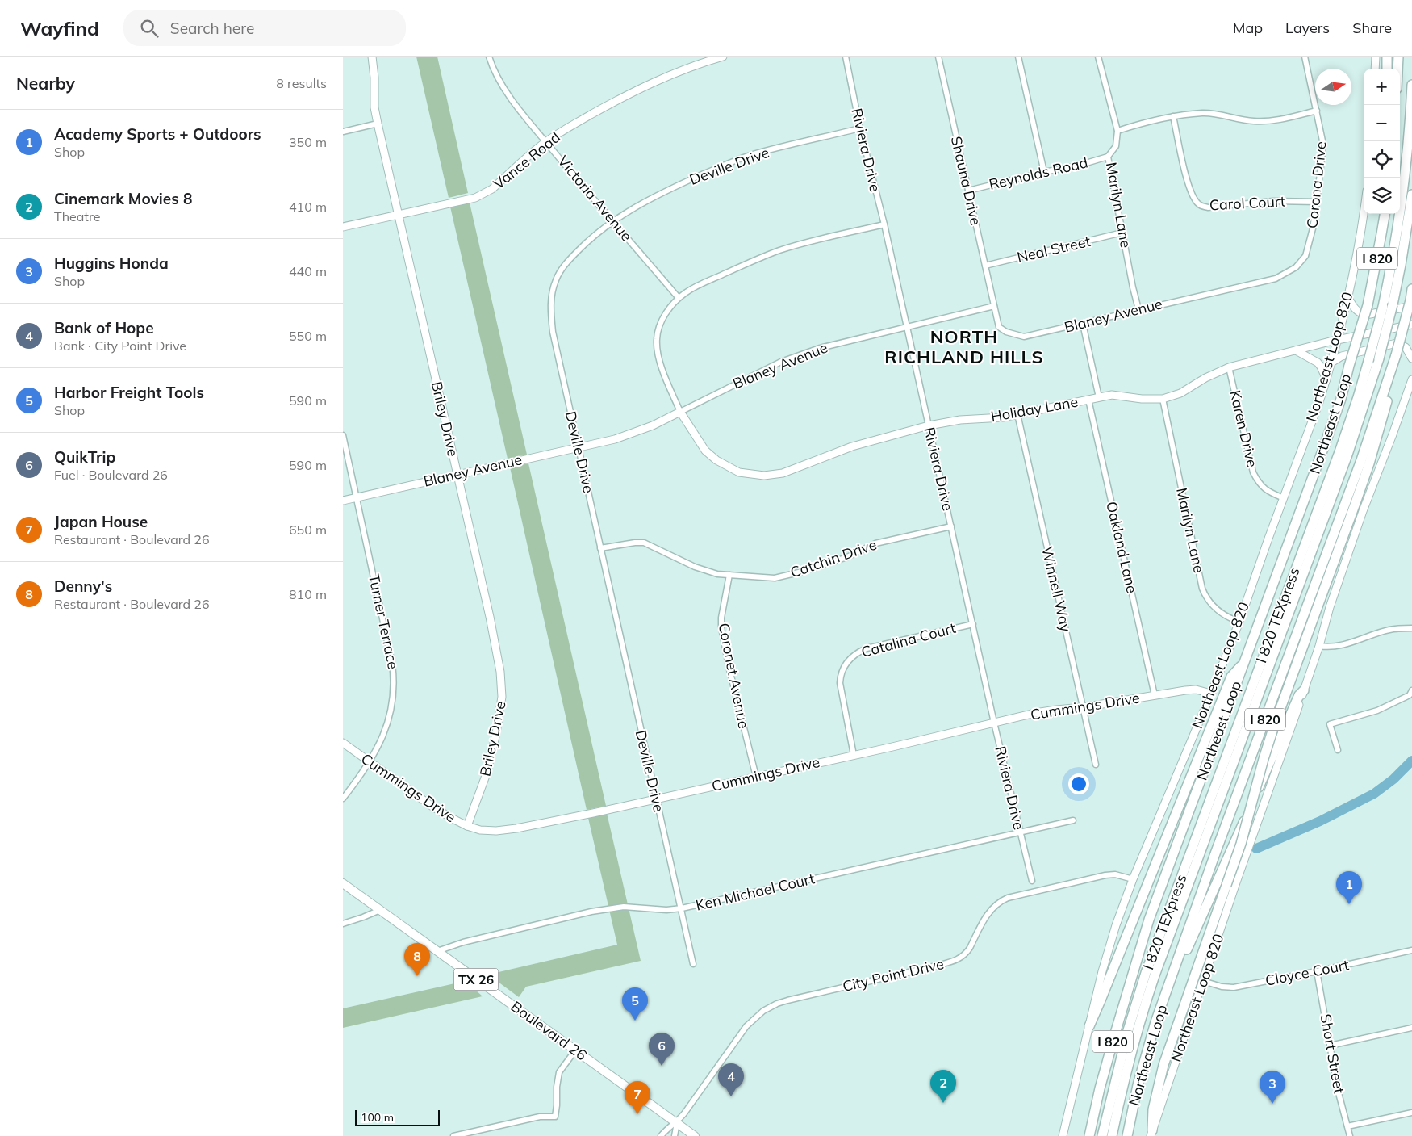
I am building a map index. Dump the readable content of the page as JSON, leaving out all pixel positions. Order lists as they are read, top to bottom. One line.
{"streets":{"highway":["I 820","Northeast Loop","I 820 TEXpress"],"main road":["TX 26","Boulevard 26"],"street":["Riviera Drive","Vance Road","Deville Drive","Reynolds Road","Shauna Drive","Corona Drive","Victoria Avenue","Carol Court","Marilyn Lane","Neal Street","Blaney Avenue","Northeast Loop 820","Holiday Lane","Briley Drive","Karen Drive","Oakland Lane","Catchin Drive","Winnell Way","Turner Terrace","Catalina Court","Coronet Avenue","Cummings Drive","Ken Michael Court","Cloyce Court","City Point Drive","Short Street"]},"crossings":[["Riviera Drive","Deville Drive"],["Riviera Drive","Blaney Avenue"],["Riviera Drive","Holiday Lane"],["Riviera Drive","Catchin Drive"],["Riviera Drive","Catalina Court"],["Riviera Drive","Cummings Drive"],["Riviera Drive","Ken Michael Court"],["Vance Road","Victoria Avenue"],["Vance Road","Briley Drive"],["Deville Drive","Victoria Avenue"],["Deville Drive","Blaney Avenue"],["Deville Drive","Catchin Drive"],["Deville Drive","Cummings Drive"],["Deville Drive","Ken Michael Court"],["Reynolds Road","Shauna Drive"],["Reynolds Road","Marilyn Lane"],["Shauna Drive","Neal Street"],["Shauna Drive","Blaney Avenue"],["Corona Drive","Carol Court"],["Corona Drive","Blaney Avenue"],["Marilyn Lane","Neal Street"],["Marilyn Lane","Blaney Avenue"],["Marilyn Lane","Northeast Loop 820"],["Marilyn Lane","Holiday Lane"],["Blaney Avenue","Holiday Lane"],["Blaney Avenue","Briley Drive"],["Blaney Avenue","Turner Terrace"],["Northeast Loop 820","Holiday Lane"],["Northeast Loop 820","Karen Drive"],["Northeast Loop 820","Cummings Drive"],["Northeast Loop 820","Cloyce Court"],["Northeast Loop 820","City Point Drive"],["Holiday Lane","Karen Drive"],["Holiday Lane","Oakland Lane"],["Holiday Lane","Winnell Way"],["Briley Drive","Cummings Drive"],["Oakland Lane","Cummings Drive"],["Catchin Drive","Coronet Avenue"],["Winnell Way","Cummings Drive"],["Turner Terrace","Cummings Drive"],["Catalina Court","Cummings Drive"],["Coronet Avenue","Cummings Drive"],["Ken Michael Court","Boulevard 26"],["Cloyce Court","Short Street"],["City Point Drive","Boulevard 26"]],"districts":["NORTH RICHLAND HILLS"],"scale_bar":"100 m","north":"right","page":{"header":"Wayfind","search":"Search here","nav":["Map","Layers","Share"],"heading":["Nearby","8 results"],"map_buttons":["+","−"],"list":[{"mark":"1","name":"Academy Sports + Outdoors","note":"Shop","value":"350 m"},{"mark":"2","name":"Cinemark Movies 8","note":"Theatre","value":"410 m"},{"mark":"3","name":"Huggins Honda","note":"Shop","value":"440 m"},{"mark":"4","name":"Bank of Hope","note":"Bank · City Point Drive","value":"550 m"},{"mark":"5","name":"Harbor Freight Tools","note":"Shop","value":"590 m"},{"mark":"6","name":"QuikTrip","note":"Fuel · Boulevard 26","value":"590 m"},{"mark":"7","name":"Japan House","note":"Restaurant · Boulevard 26","value":"650 m"},{"mark":"8","name":"Denny's","note":"Restaurant · Boulevard 26","value":"810 m"}],"pins":["1","8","5","6","4","2","3","7"],"scale":"100 m"}}
